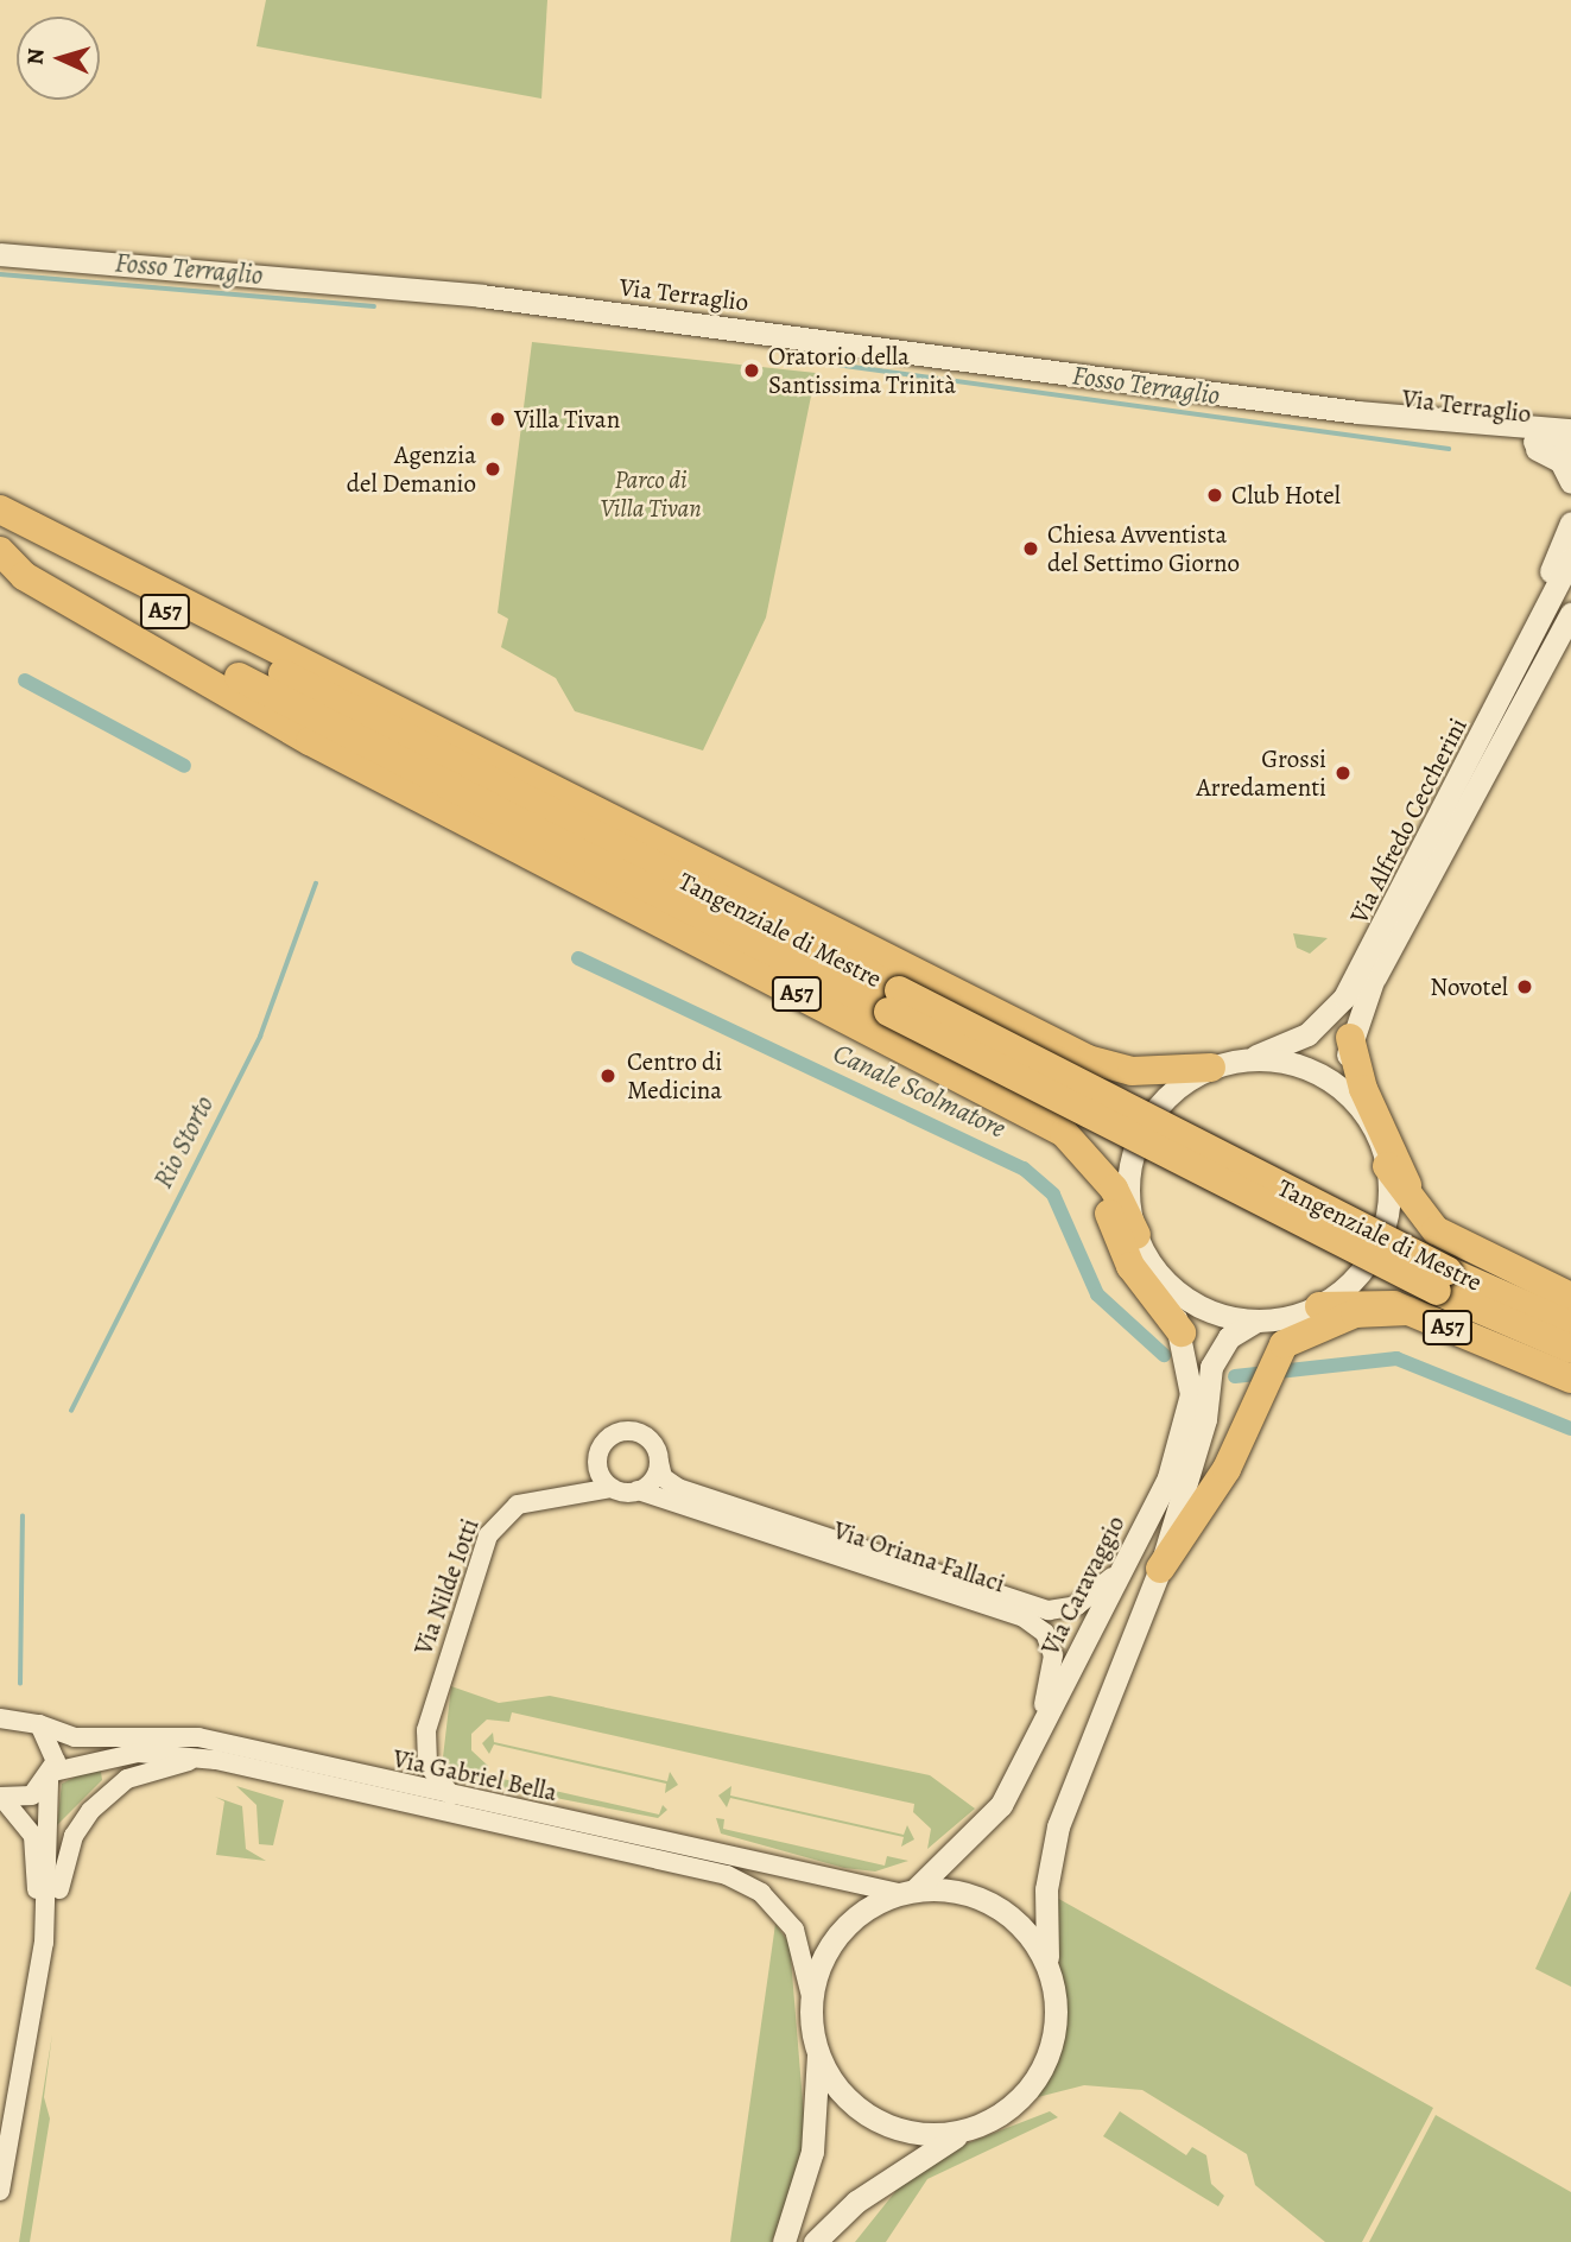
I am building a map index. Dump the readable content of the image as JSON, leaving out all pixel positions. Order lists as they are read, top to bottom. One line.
{"streets":{"highway":["A57","Tangenziale di Mestre"],"main road":["Via Terraglio","Via Alfredo Ceccherini","Via Caravaggio"],"street":["Via Oriana Fallaci","Via Nilde Iotti","Via Gabriel Bella"]},"crossings":[["A57","Via Alfredo Ceccherini"],["A57","Tangenziale di Mestre"],["A57","Via Caravaggio"],["Via Alfredo Ceccherini","Via Caravaggio"],["Via Oriana Fallaci","Via Caravaggio"],["Via Oriana Fallaci","Via Nilde Iotti"],["Via Caravaggio","Via Gabriel Bella"]],"water":["Fosso Terraglio","Canale Scolmatore","Rio Storto"],"parks":["Parco di Villa Tivan"],"places":["Oratorio della Santissima Trinità","Villa Tivan","Agenzia del Demanio","Club Hotel","Chiesa Avventista del Settimo Giorno","Grossi Arredamenti","Novotel","Centro di Medicina"],"north":"left"}
